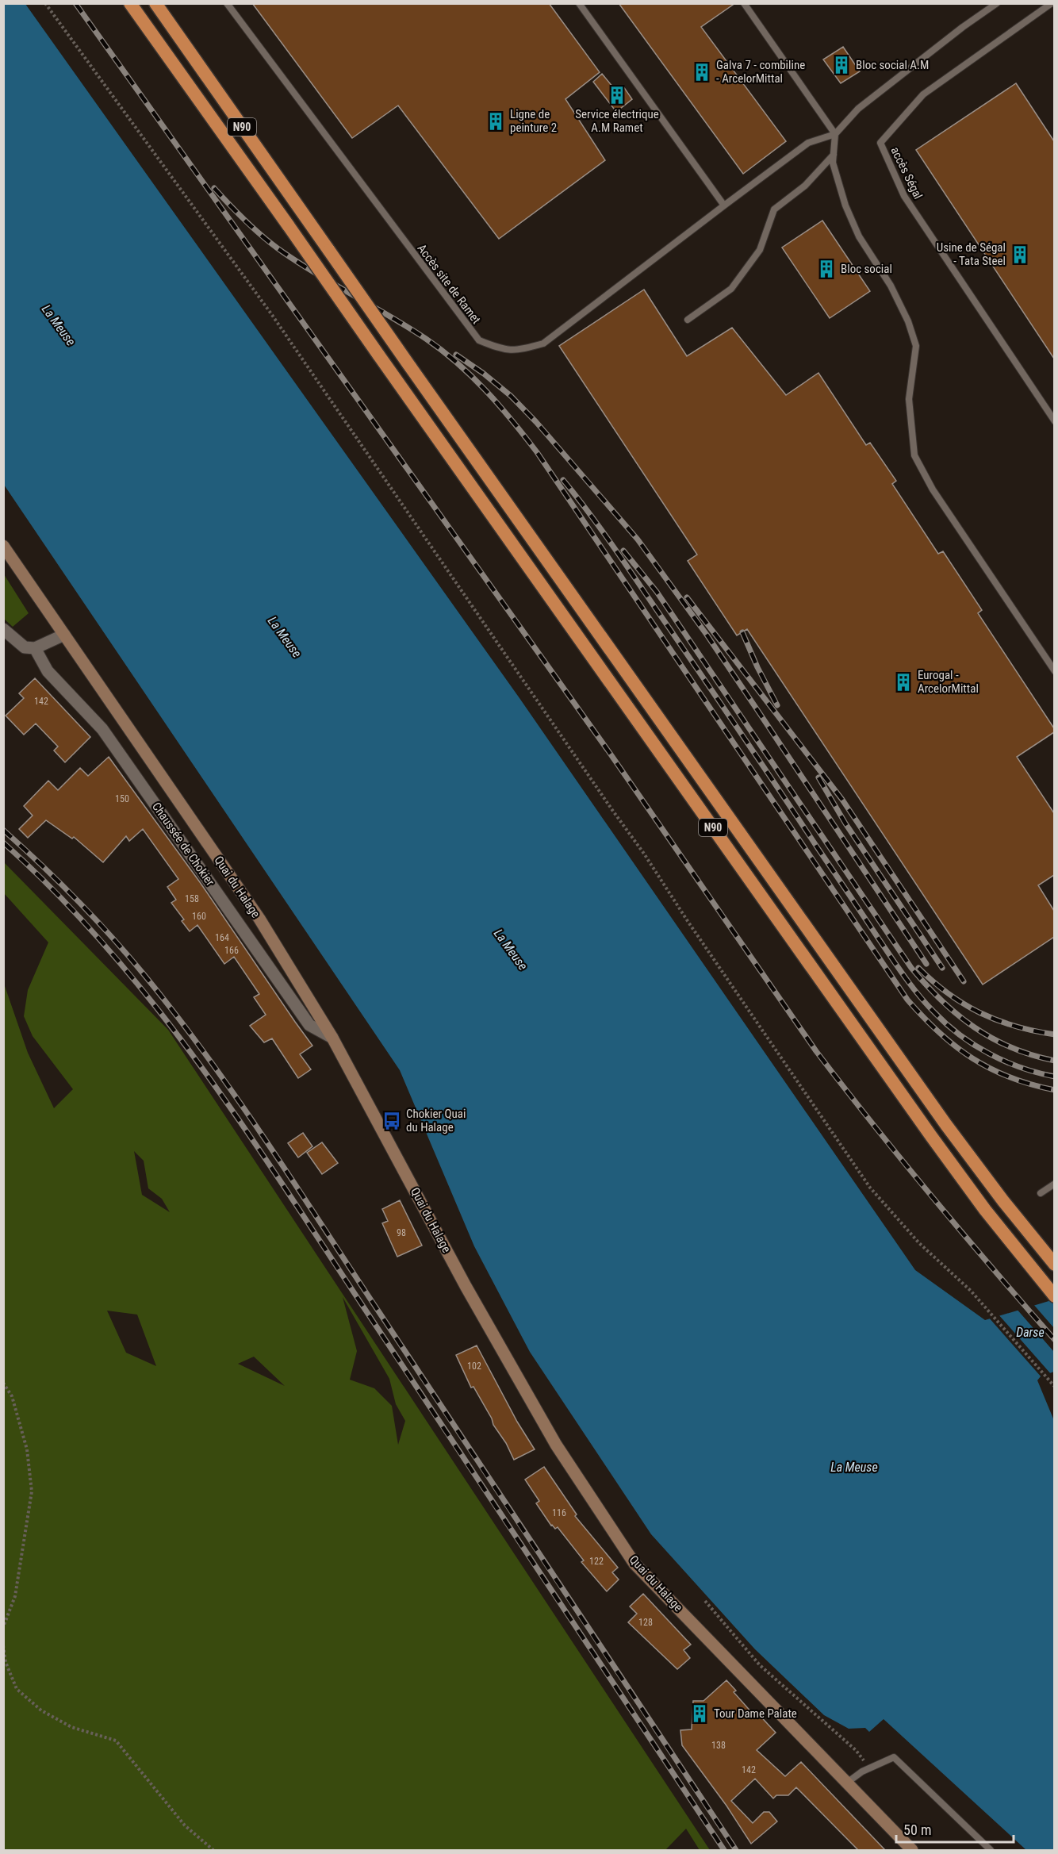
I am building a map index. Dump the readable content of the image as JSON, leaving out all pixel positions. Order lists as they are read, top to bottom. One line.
{"streets":{"highway":["N90"],"main road":["Quai du Halage"],"street":["Chaussée de Chokier"],"lane":["accès Ségal","Accès site de Ramet"]},"crossings":[["Chaussée de Chokier","Quai du Halage"]],"water":["La Meuse","Darse"],"places":{"building":["Bloc social A.M","Galva 7 - combiline - ArcelorMittal","Service électrique A.M Ramet","Ligne de peinture 2","Usine de Ségal - Tata Steel","Bloc social","Eurogal - ArcelorMittal","Tour Dame Palate"],"bus stop":["Chokier Quai du Halage"]},"house_numbers":["142","150","158","160","164","166","98","102","116","122","128","138","142"],"scale_bar":"50 m"}
